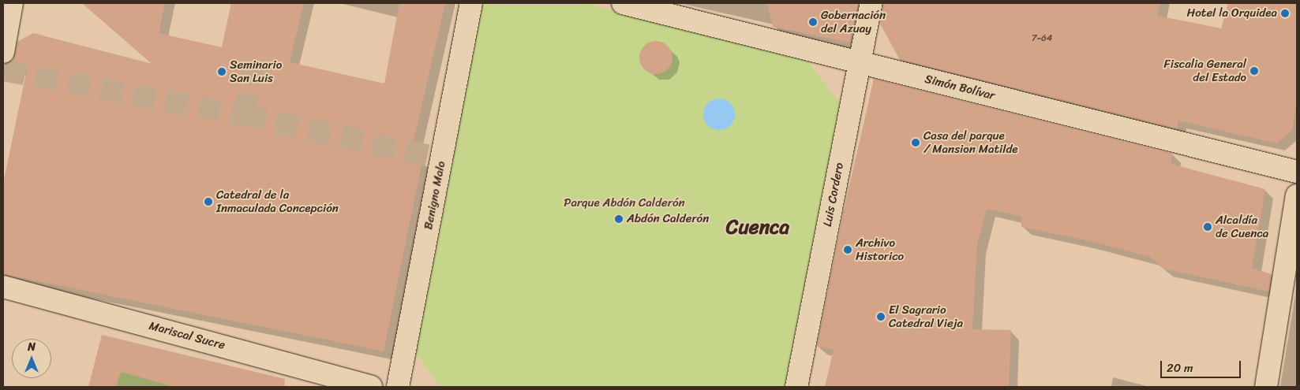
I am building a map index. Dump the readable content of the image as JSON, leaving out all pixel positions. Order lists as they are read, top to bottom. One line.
{"streets":{"street":["Simón Bolívar","Luis Cordero","Benigno Malo","Mariscal Sucre"]},"crossings":[["Simón Bolívar","Luis Cordero"]],"districts":["Cuenca"],"parks":["Parque Abdón Calderón"],"places":["Hotel la Orquidea","Gobernación del Azuay","Fiscalia General del Estado","Seminario San Luis","Casa del parque / Mansion Matilde","Catedral de la Inmaculada Concepción","Abdón Calderón","Alcaldía de Cuenca","Archivo Historico","El Sagrario Catedral Vieja"],"house_numbers":["7-64"],"scale_bar":"20 m","north":"top"}
